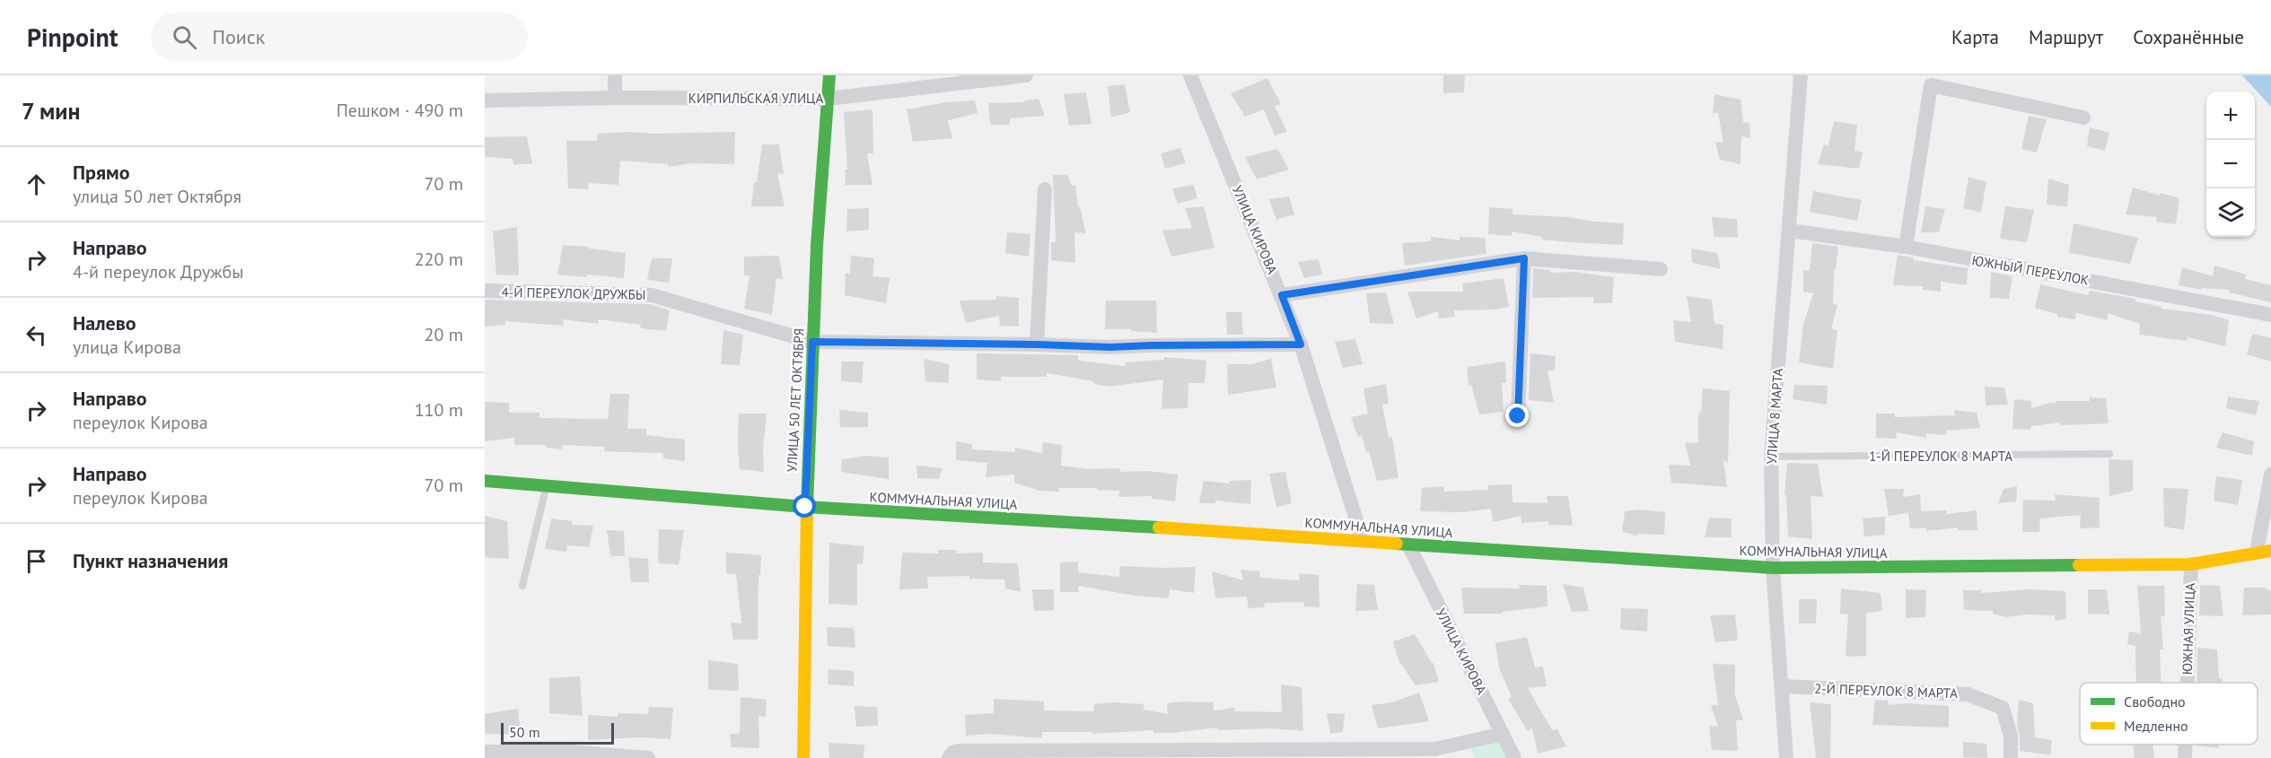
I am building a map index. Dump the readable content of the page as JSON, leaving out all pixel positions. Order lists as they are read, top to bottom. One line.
{"streets":{"street":["КИРПИЛЬСКАЯ УЛИЦА","УЛИЦА КИРОВА","ЮЖНЫЙ ПЕРЕУЛОК","4-Й ПЕРЕУЛОК ДРУЖБЫ","УЛИЦА 50 ЛЕТ ОКТЯБРЯ","УЛИЦА 8 МАРТА","КОММУНАЛЬНАЯ УЛИЦА","ЮЖНАЯ УЛИЦА","2-Й ПЕРЕУЛОК 8 МАРТА"],"lane":["1-Й ПЕРЕУЛОК 8 МАРТА"]},"crossings":[["КИРПИЛЬСКАЯ УЛИЦА","УЛИЦА 50 ЛЕТ ОКТЯБРЯ"],["УЛИЦА КИРОВА","4-Й ПЕРЕУЛОК ДРУЖБЫ"],["УЛИЦА КИРОВА","КОММУНАЛЬНАЯ УЛИЦА"],["ЮЖНЫЙ ПЕРЕУЛОК","УЛИЦА 8 МАРТА"],["4-Й ПЕРЕУЛОК ДРУЖБЫ","УЛИЦА 50 ЛЕТ ОКТЯБРЯ"],["УЛИЦА 50 ЛЕТ ОКТЯБРЯ","КОММУНАЛЬНАЯ УЛИЦА"],["УЛИЦА 8 МАРТА","1-Й ПЕРЕУЛОК 8 МАРТА"],["УЛИЦА 8 МАРТА","КОММУНАЛЬНАЯ УЛИЦА"],["УЛИЦА 8 МАРТА","2-Й ПЕРЕУЛОК 8 МАРТА"],["КОММУНАЛЬНАЯ УЛИЦА","ЮЖНАЯ УЛИЦА"]],"legend":["Свободно","Медленно"],"scale_bar":"50 m","page":{"header":"Pinpoint","search":"Поиск","nav":["Карта","Маршрут","Сохранённые"],"heading":["7 мин","Пешком · 490 m"],"map_buttons":["+","−"],"list":[["Прямо","улица 50 лет Октября","70 m"],["Направо","4-й переулок Дружбы","220 m"],["Налево","улица Кирова","20 m"],["Направо","переулок Кирова","110 m"],["Направо","переулок Кирова","70 m"],"Пункт назначения"],"scale":"50 m"}}
